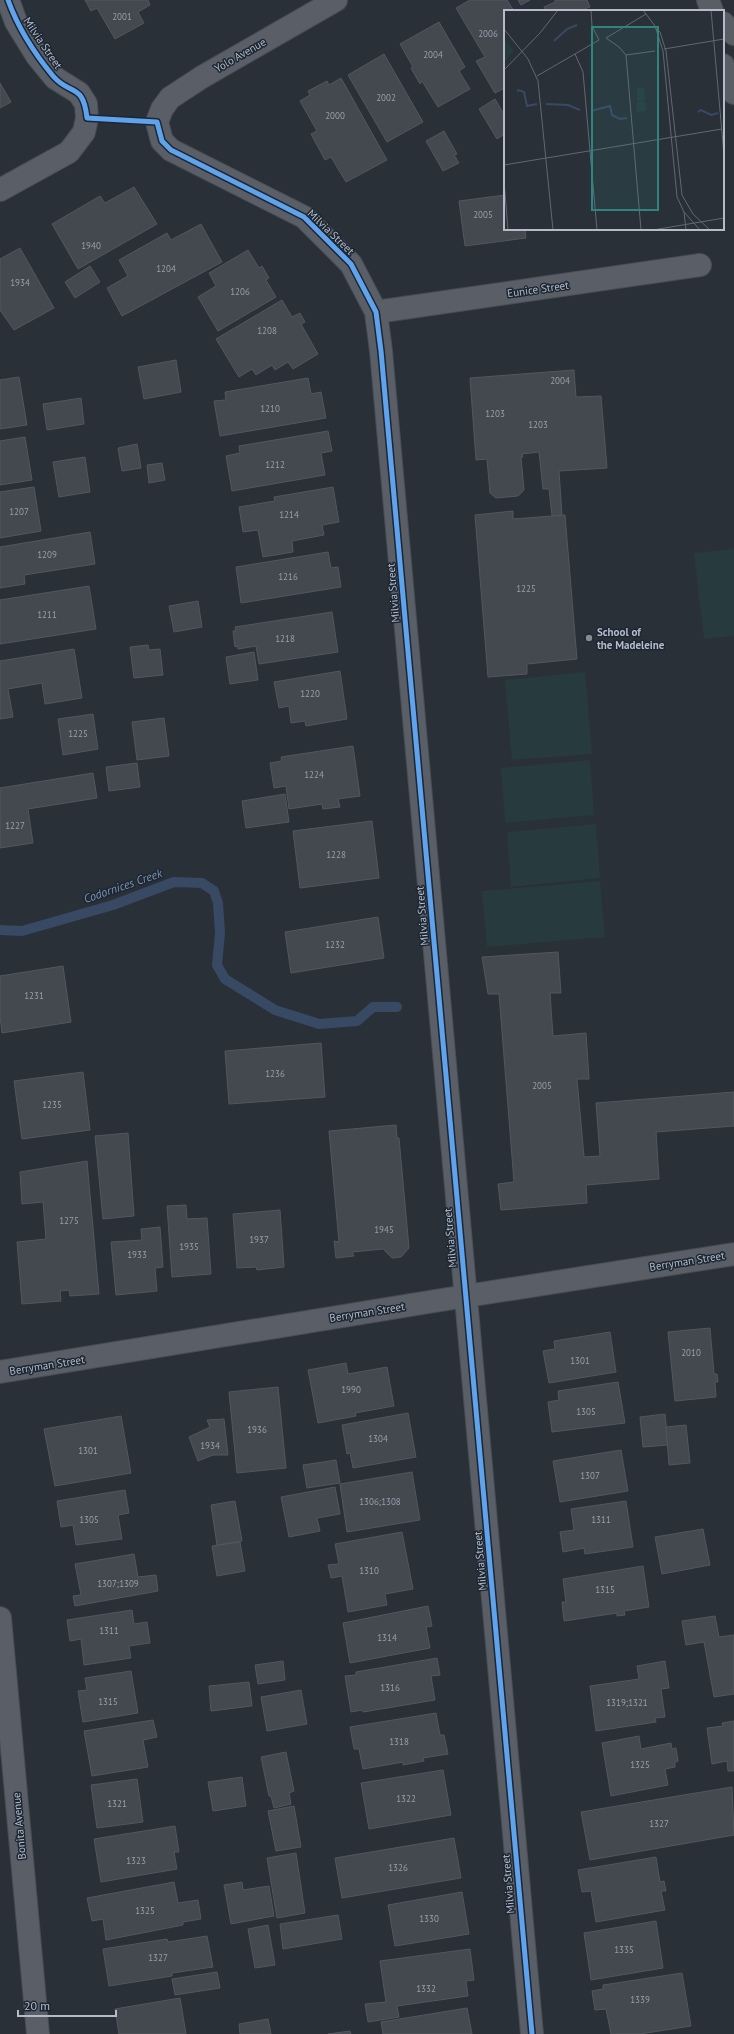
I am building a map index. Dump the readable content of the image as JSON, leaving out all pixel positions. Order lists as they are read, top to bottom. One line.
{"streets":{"street":["Milvia Street","Yolo Avenue","Eunice Street","Berryman Street","Bonita Avenue"]},"crossings":[["Milvia Street","Yolo Avenue"],["Milvia Street","Eunice Street"],["Milvia Street","Berryman Street"]],"water":["Codornices Creek"],"places":["School of the Madeleine"],"house_numbers":["2001","2006","2004","2002","2000","2005","1940","1204","1934","1206","1208","2004","1210","1203","1203","1212","1207","1214","1209","1216","1225","1211","1218","1220","1225","1224","1227","1228","1232","1231","1236","2005","1235","1275","1945","1937","1935","1933","2010","1301","1990","1305","1936","1304","1934","1301","1307","1306;1308","1305","1311","1310","1307;1309","1315","1311","1314","1316","1315","1319;1321","1318","1325","1322","1321","1327","1323","1326","1325","1330","1335","1327","1332","1339"],"scale_bar":"20 m"}
